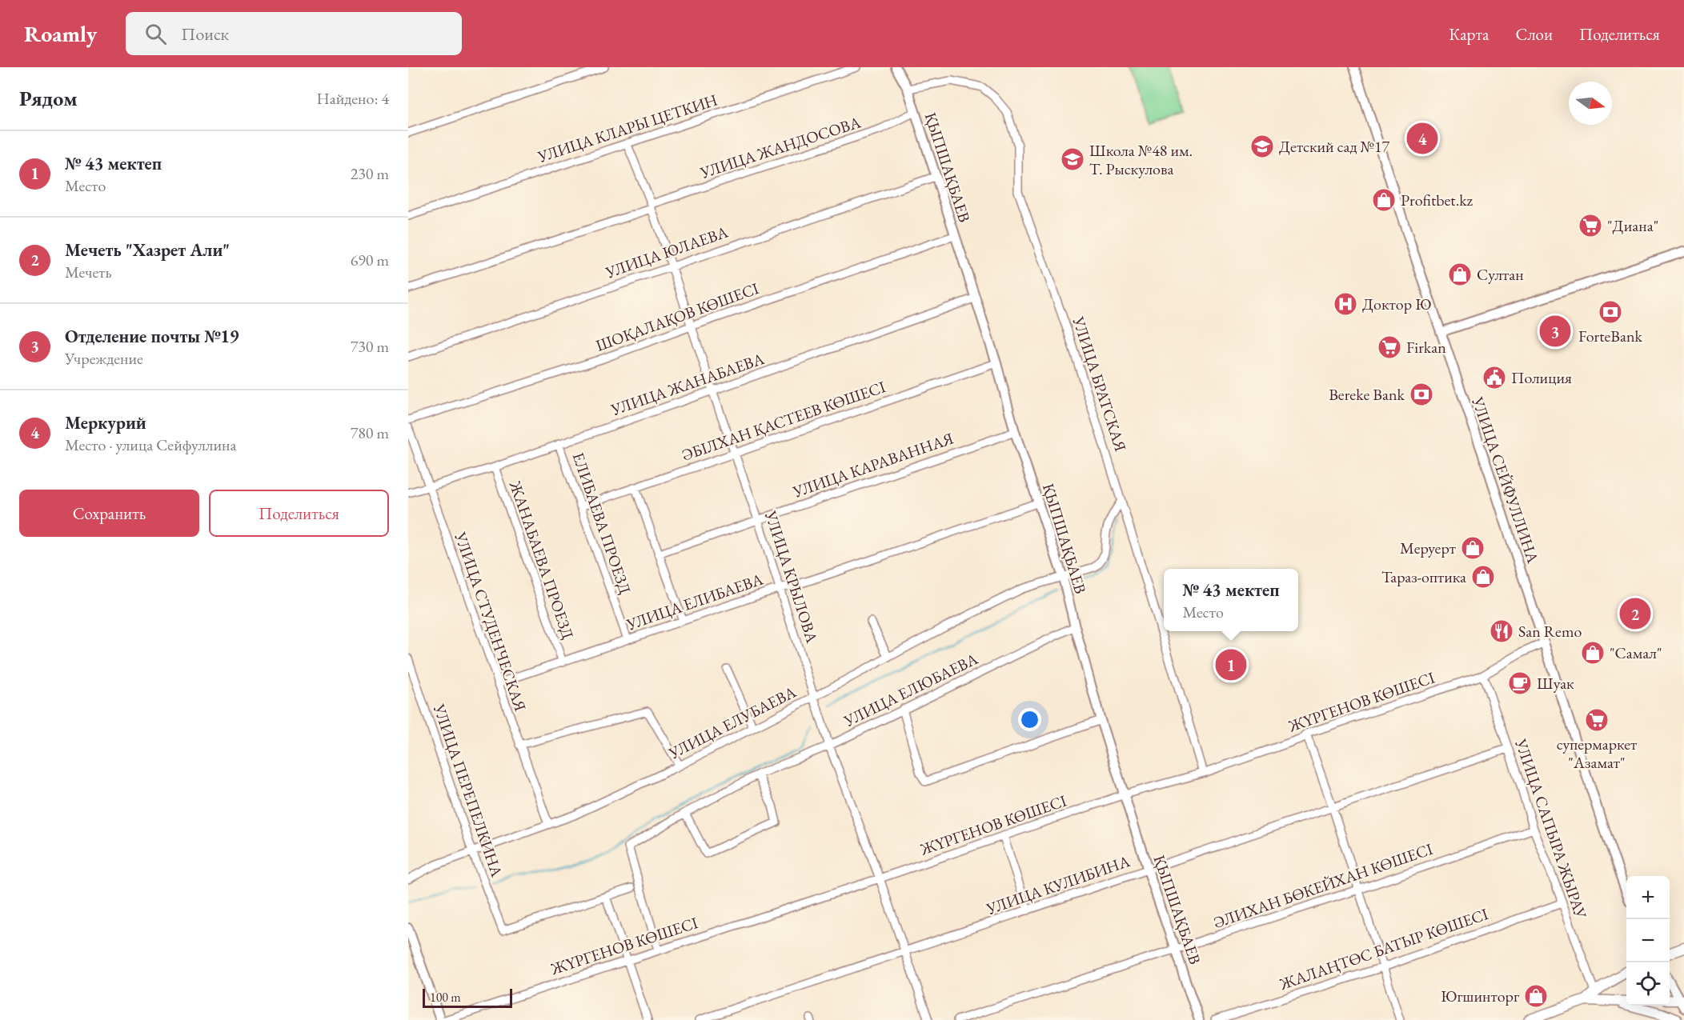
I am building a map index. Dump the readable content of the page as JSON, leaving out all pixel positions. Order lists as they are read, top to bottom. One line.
{"streets":{"street":["УЛИЦА КЛАРЫ ЦЕТКИН","УЛИЦА ЖАНДОСОВА","ҚЫПШАҚБАЕВ","УЛИЦА ЮЛАЕВА","ШОҚАЛАҚОВ КӨШЕСІ","УЛИЦА ЖАНАБАЕВА","УЛИЦА БРАТСКАЯ","ӘБІЛХАН ҚАСТЕЕВ КӨШЕСІ","УЛИЦА КАРАВАННАЯ","УЛИЦА СЕЙФУЛЛИНА","ЕЛИБАЕВА ПРОЕЗД","ЖАНАБАЕВА ПРОЕЗД","УЛИЦА КРЫЛОВА","УЛИЦА ЕЛИБАЕВА","УЛИЦА СТУДЕНЧЕСКАЯ","УЛИЦА ЕЛЮБАЕВА","ЖҮРГЕНОВ КӨШЕСІ","УЛИЦА ЕЛУБАЕВА","УЛИЦА ПЕРЕПЕЛКИНА","УЛИЦА САПЫРА ЖЫРАУ","УЛИЦА КУЛИБИНА","ӘЛИХАН БӨКЕЙХАН КӨШЕСІ","ЖАЛАҢТӨС БАТЫР КӨШЕСІ"]},"crossings":[["УЛИЦА КЛАРЫ ЦЕТКИН","УЛИЦА КРЫЛОВА"],["УЛИЦА ЖАНДОСОВА","ҚЫПШАҚБАЕВ"],["УЛИЦА ЖАНДОСОВА","УЛИЦА КРЫЛОВА"],["ҚЫПШАҚБАЕВ","УЛИЦА ЮЛАЕВА"],["ҚЫПШАҚБАЕВ","ШОҚАЛАҚОВ КӨШЕСІ"],["ҚЫПШАҚБАЕВ","УЛИЦА ЖАНАБАЕВА"],["ҚЫПШАҚБАЕВ","УЛИЦА БРАТСКАЯ"],["ҚЫПШАҚБАЕВ","ӘБІЛХАН ҚАСТЕЕВ КӨШЕСІ"],["ҚЫПШАҚБАЕВ","УЛИЦА КАРАВАННАЯ"],["ҚЫПШАҚБАЕВ","УЛИЦА ЕЛИБАЕВА"],["ҚЫПШАҚБАЕВ","УЛИЦА ЕЛЮБАЕВА"],["ҚЫПШАҚБАЕВ","ЖҮРГЕНОВ КӨШЕСІ"],["ҚЫПШАҚБАЕВ","УЛИЦА ЕЛУБАЕВА"],["ҚЫПШАҚБАЕВ","УЛИЦА КУЛИБИНА"],["ҚЫПШАҚБАЕВ","ӘЛИХАН БӨКЕЙХАН КӨШЕСІ"],["УЛИЦА ЮЛАЕВА","УЛИЦА КРЫЛОВА"],["ШОҚАЛАҚОВ КӨШЕСІ","УЛИЦА КРЫЛОВА"],["УЛИЦА ЖАНАБАЕВА","ЕЛИБАЕВА ПРОЕЗД"],["УЛИЦА ЖАНАБАЕВА","ЖАНАБАЕВА ПРОЕЗД"],["УЛИЦА ЖАНАБАЕВА","УЛИЦА КРЫЛОВА"],["УЛИЦА ЖАНАБАЕВА","УЛИЦА СТУДЕНЧЕСКАЯ"],["УЛИЦА БРАТСКАЯ","ЖҮРГЕНОВ КӨШЕСІ"],["УЛИЦА БРАТСКАЯ","УЛИЦА ЕЛУБАЕВА"],["ӘБІЛХАН ҚАСТЕЕВ КӨШЕСІ","ЕЛИБАЕВА ПРОЕЗД"],["ӘБІЛХАН ҚАСТЕЕВ КӨШЕСІ","УЛИЦА КРЫЛОВА"],["УЛИЦА КАРАВАННАЯ","УЛИЦА КРЫЛОВА"],["УЛИЦА СЕЙФУЛЛИНА","ЖҮРГЕНОВ КӨШЕСІ"],["ЕЛИБАЕВА ПРОЕЗД","УЛИЦА ЕЛИБАЕВА"],["ЖАНАБАЕВА ПРОЕЗД","УЛИЦА ЕЛИБАЕВА"],["УЛИЦА КРЫЛОВА","УЛИЦА ЕЛИБАЕВА"],["УЛИЦА КРЫЛОВА","УЛИЦА ЕЛЮБАЕВА"],["УЛИЦА КРЫЛОВА","ЖҮРГЕНОВ КӨШЕСІ"],["УЛИЦА КРЫЛОВА","УЛИЦА ЕЛУБАЕВА"],["УЛИЦА КРЫЛОВА","УЛИЦА КУЛИБИНА"],["УЛИЦА ЕЛИБАЕВА","УЛИЦА СТУДЕНЧЕСКАЯ"],["УЛИЦА СТУДЕНЧЕСКАЯ","УЛИЦА ЕЛУБАЕВА"],["УЛИЦА ЕЛЮБАЕВА","ЖҮРГЕНОВ КӨШЕСІ"],["ЖҮРГЕНОВ КӨШЕСІ","УЛИЦА САПЫРА ЖЫРАУ"],["УЛИЦА ЕЛУБАЕВА","УЛИЦА ПЕРЕПЕЛКИНА"],["УЛИЦА САПЫРА ЖЫРАУ","УЛИЦА КУЛИБИНА"],["УЛИЦА САПЫРА ЖЫРАУ","ӘЛИХАН БӨКЕЙХАН КӨШЕСІ"],["УЛИЦА САПЫРА ЖЫРАУ","ЖАЛАҢТӨС БАТЫР КӨШЕСІ"]],"places":{"school or university":["Детский сад №17","Школа №48 им. Т. Рыскулова"],"shop":["Profitbet.kz","Султан","Меруерт","Тараз-оптика","\"Самал\"","Югшинторг"],"supermarket":["\"Диана\"","Firkan","супермаркет \"Азамат\""],"hospital":["Доктор Ю"],"bank":["ForteBank","Bereke Bank"],"public building":["Полиция"],"restaurant":["San Remo"],"cafe":["Шуак"]},"scale_bar":"100 m","north":"right","page":{"header":"Roamly","search":"Поиск","nav":["Карта","Слои","Поделиться"],"heading":["Рядом","Найдено: 4"],"pins":["4","3","2","1"],"list":[{"mark":"1","name":"№ 43 мектеп","note":"Место","value":"230 m"},{"mark":"2","name":"Мечеть \"Хазрет Али\"","note":"Мечеть","value":"690 m"},{"mark":"3","name":"Отделение почты №19","note":"Учреждение","value":"730 m"},{"mark":"4","name":"Меркурий","note":"Место · улица Сейфуллина","value":"780 m"}],"buttons":["Сохранить","Поделиться"],"popup":["№ 43 мектеп","Место"],"map_buttons":["+","−"],"scale":"100 m"}}
